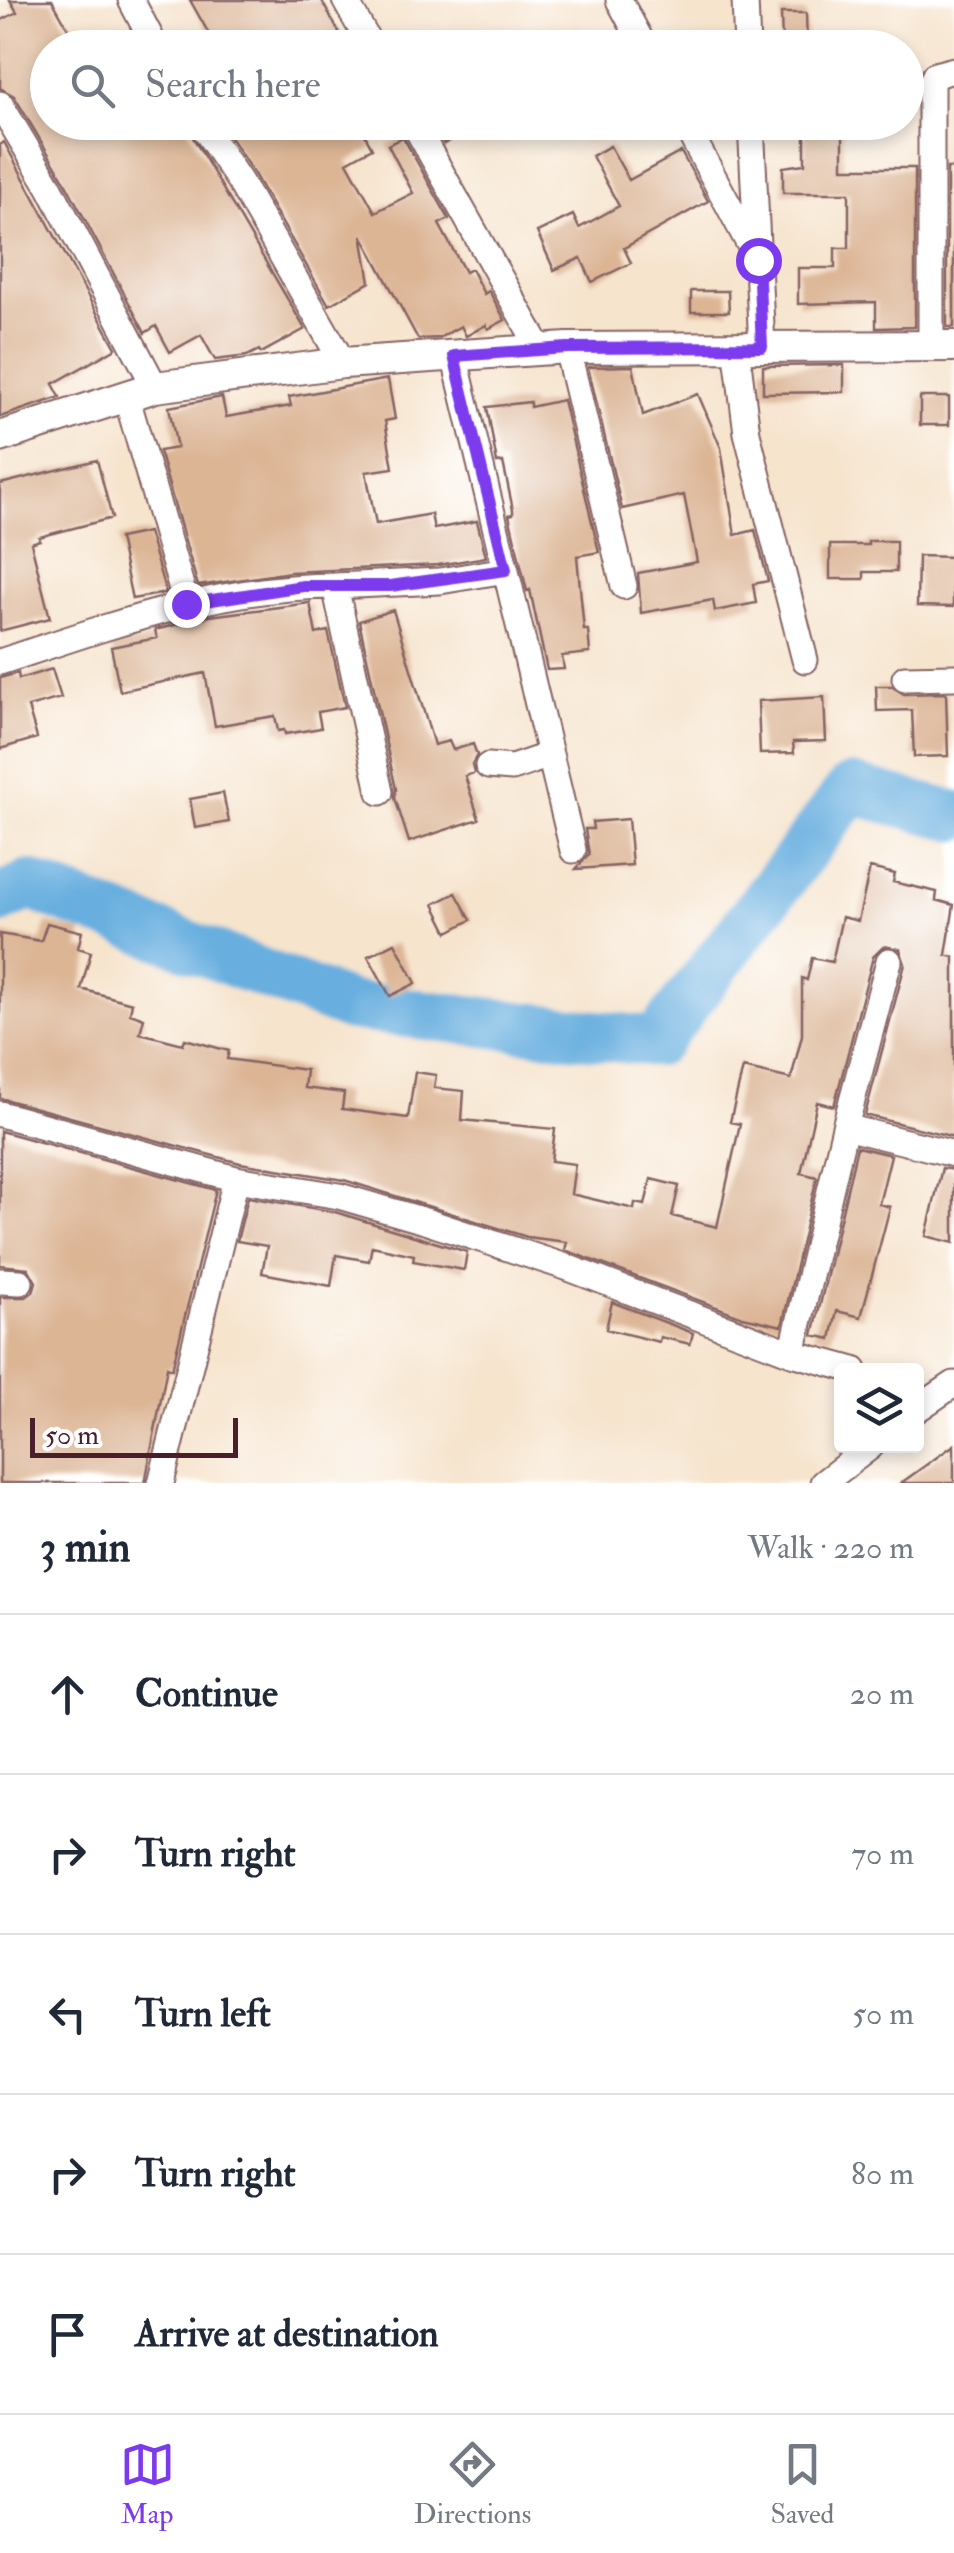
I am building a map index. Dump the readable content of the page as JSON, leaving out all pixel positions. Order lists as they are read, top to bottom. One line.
{"scale_bar":"50 m","page":{"search":"Search here","scale":"50 m","heading":["3 min","Walk · 220 m"],"list":[["Continue","20 m"],["Turn right","70 m"],["Turn left","50 m"],["Turn right","80 m"],"Arrive at destination"],"nav":["Map","Directions","Saved"]}}
